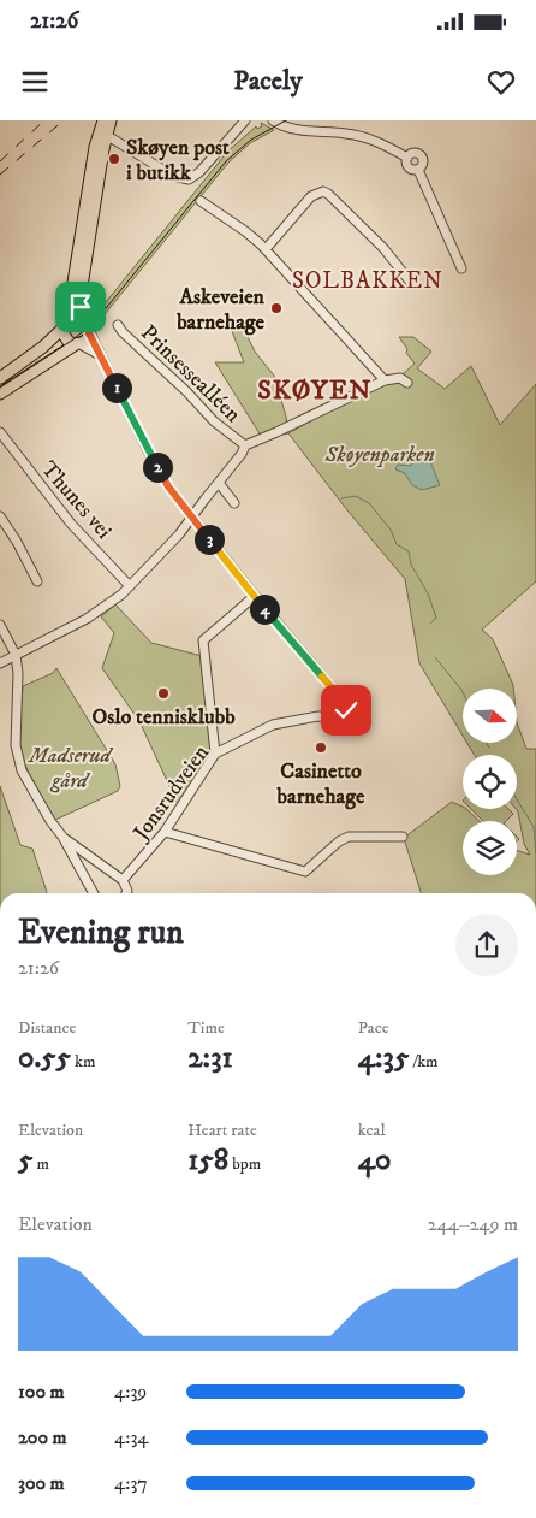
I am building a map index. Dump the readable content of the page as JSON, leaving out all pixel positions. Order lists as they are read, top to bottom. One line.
{"streets":{"street":["Prinsessealléen","Thunes vei","Jonsrudveien"]},"districts":["SOLBAKKEN","SKØYEN"],"parks":["Skøyenparken","Madserud gård"],"places":["Skøyen post i butikk","Askeveien barnehage","Oslo tennisklubb","Casinetto barnehage"],"north":"right","page":{"status":"21:26","header":"Pacely","pins":["1","2","3","4"],"heading":["Evening run","21:26"],"stats":[["Distance","0.55 km"],["Time","2:31"],["Pace","4:35 /km"],["Elevation","5 m"],["Heart rate","158 bpm"],["kcal","40"]],"chart":["Elevation","244–249 m"],"list":[{"name":"100 m","note":"4:39"},{"name":"200 m","note":"4:34"},{"name":"300 m","note":"4:37"}]}}
